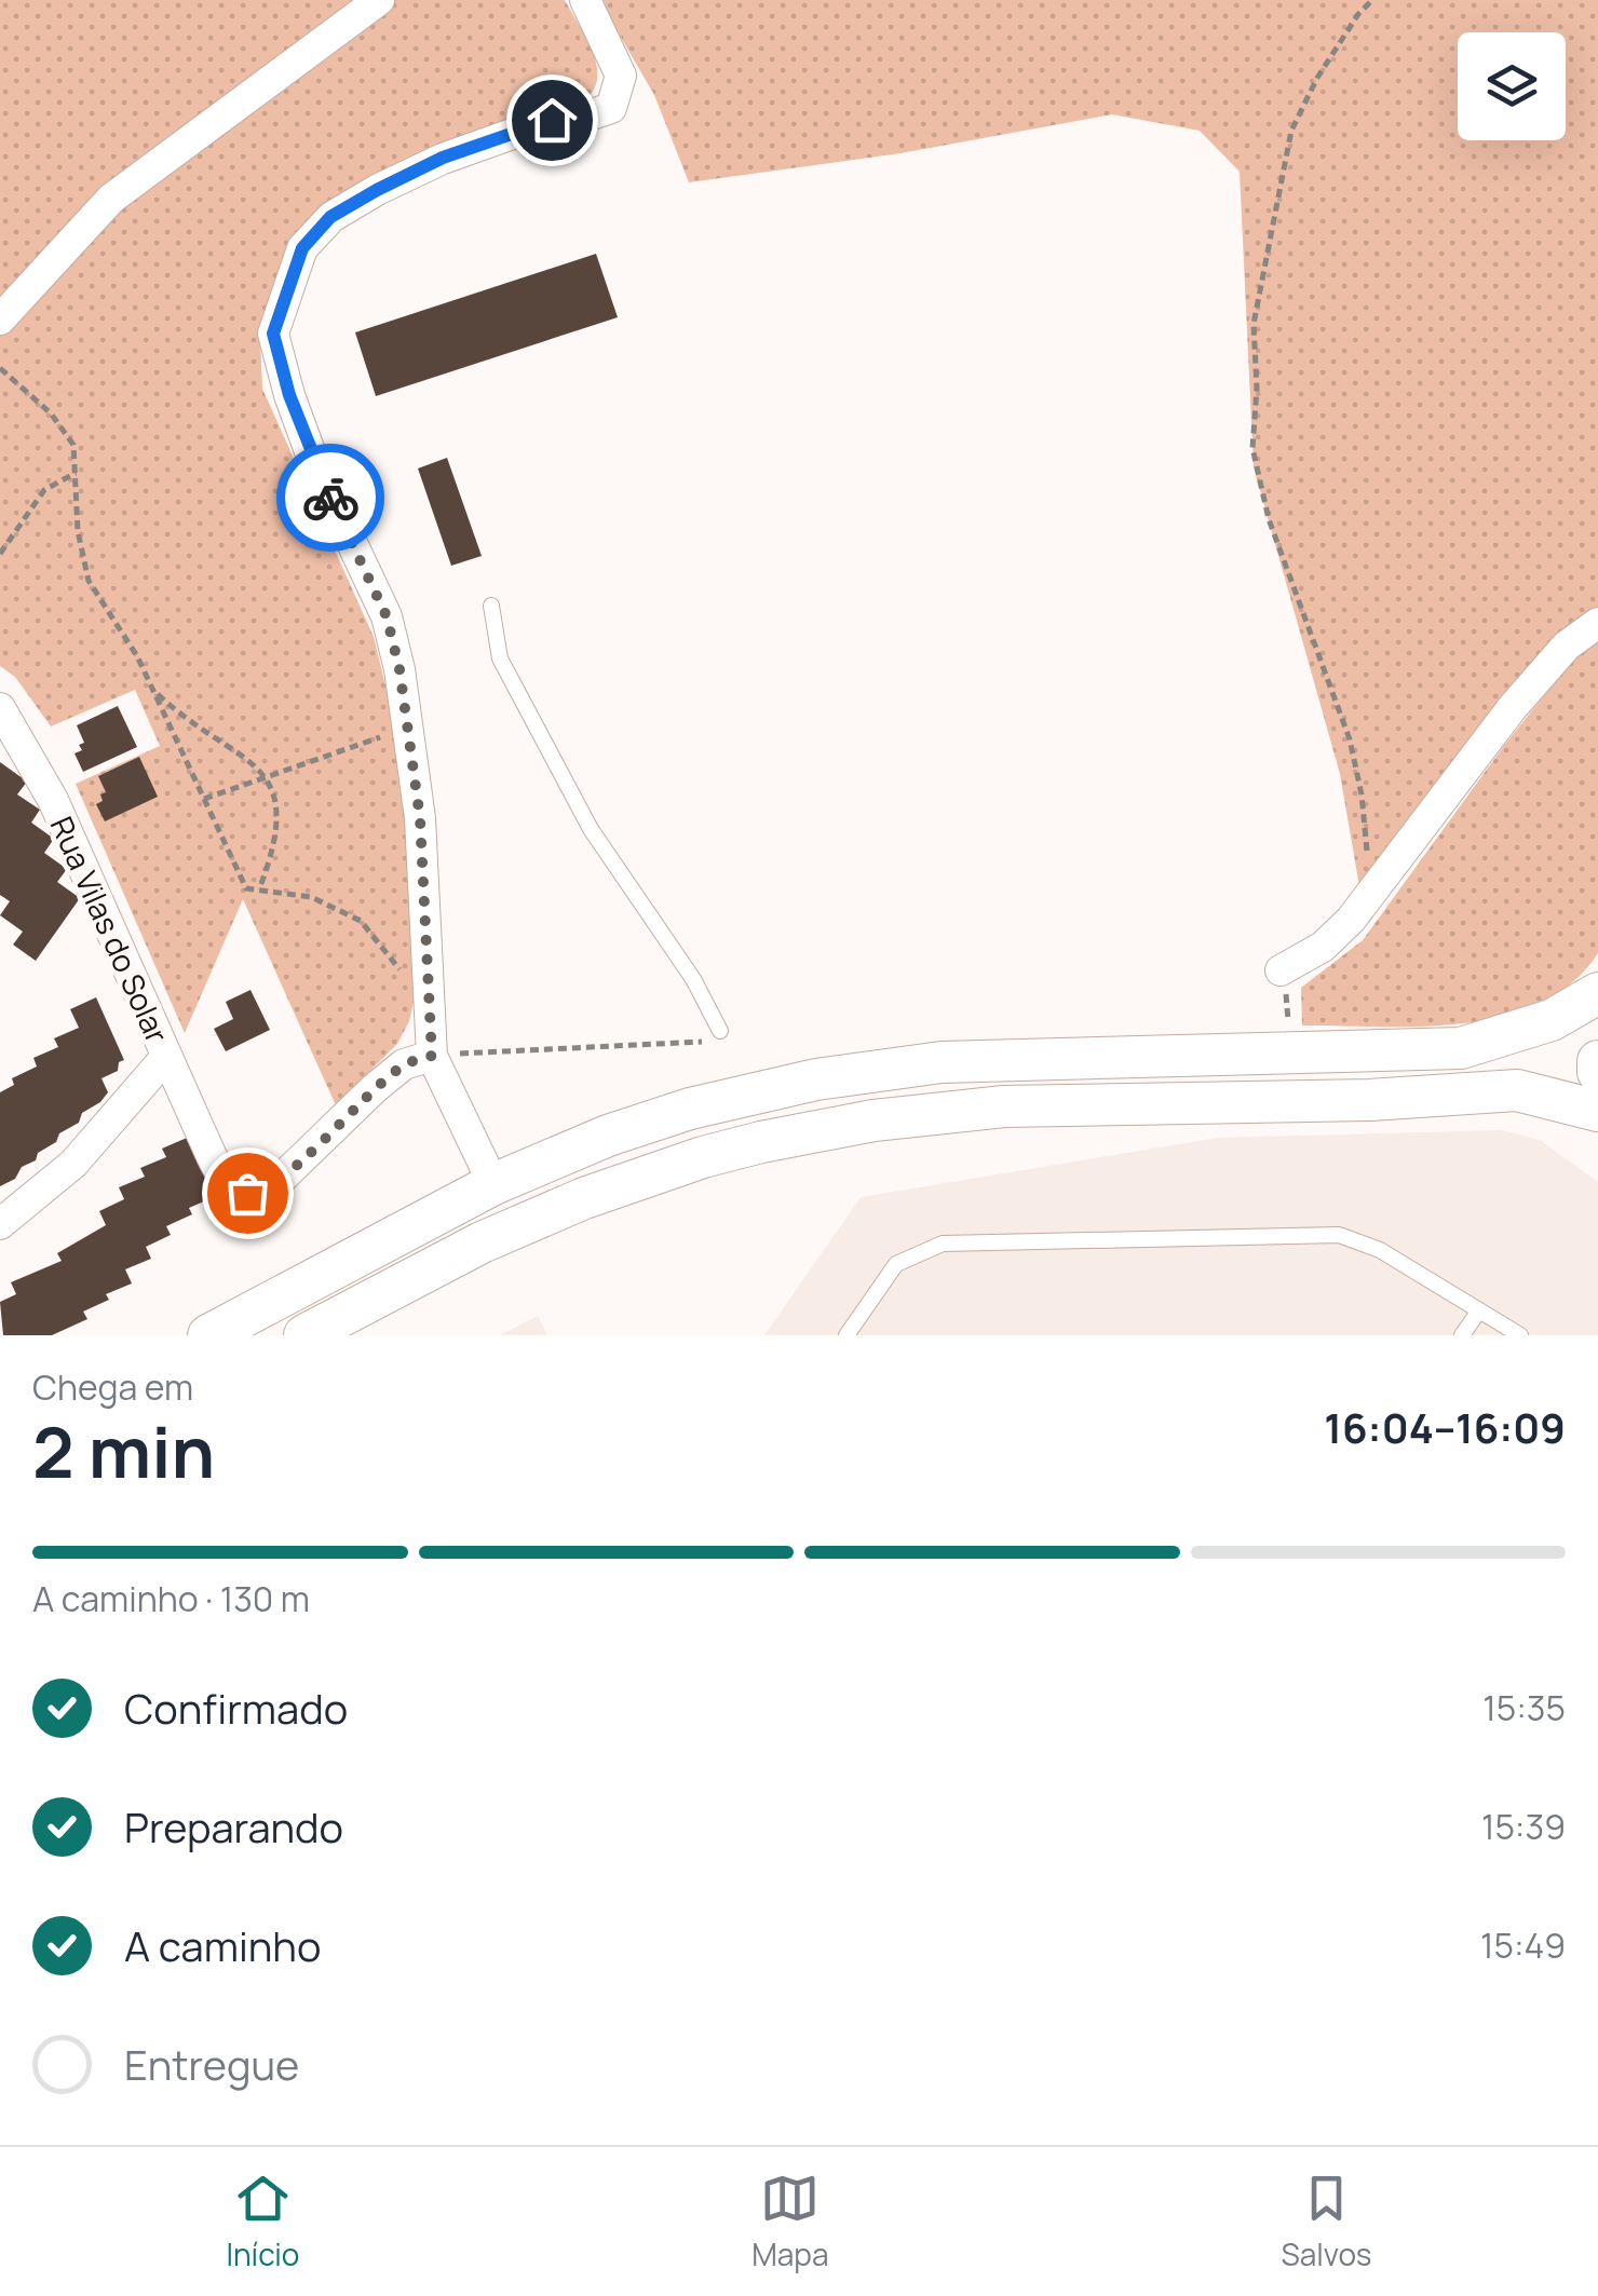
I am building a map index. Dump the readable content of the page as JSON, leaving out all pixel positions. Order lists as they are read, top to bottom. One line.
{"streets":{"street":["Rua Vilas do Solar"]},"page":{"heading":["2 min","Chega em","16:04–16:09"],"bar":"A caminho · 130 m","list":[["Confirmado","15:35"],["Preparando","15:39"],["A caminho","15:49"],"Entregue"],"tabs":["Início","Mapa","Salvos"]}}
